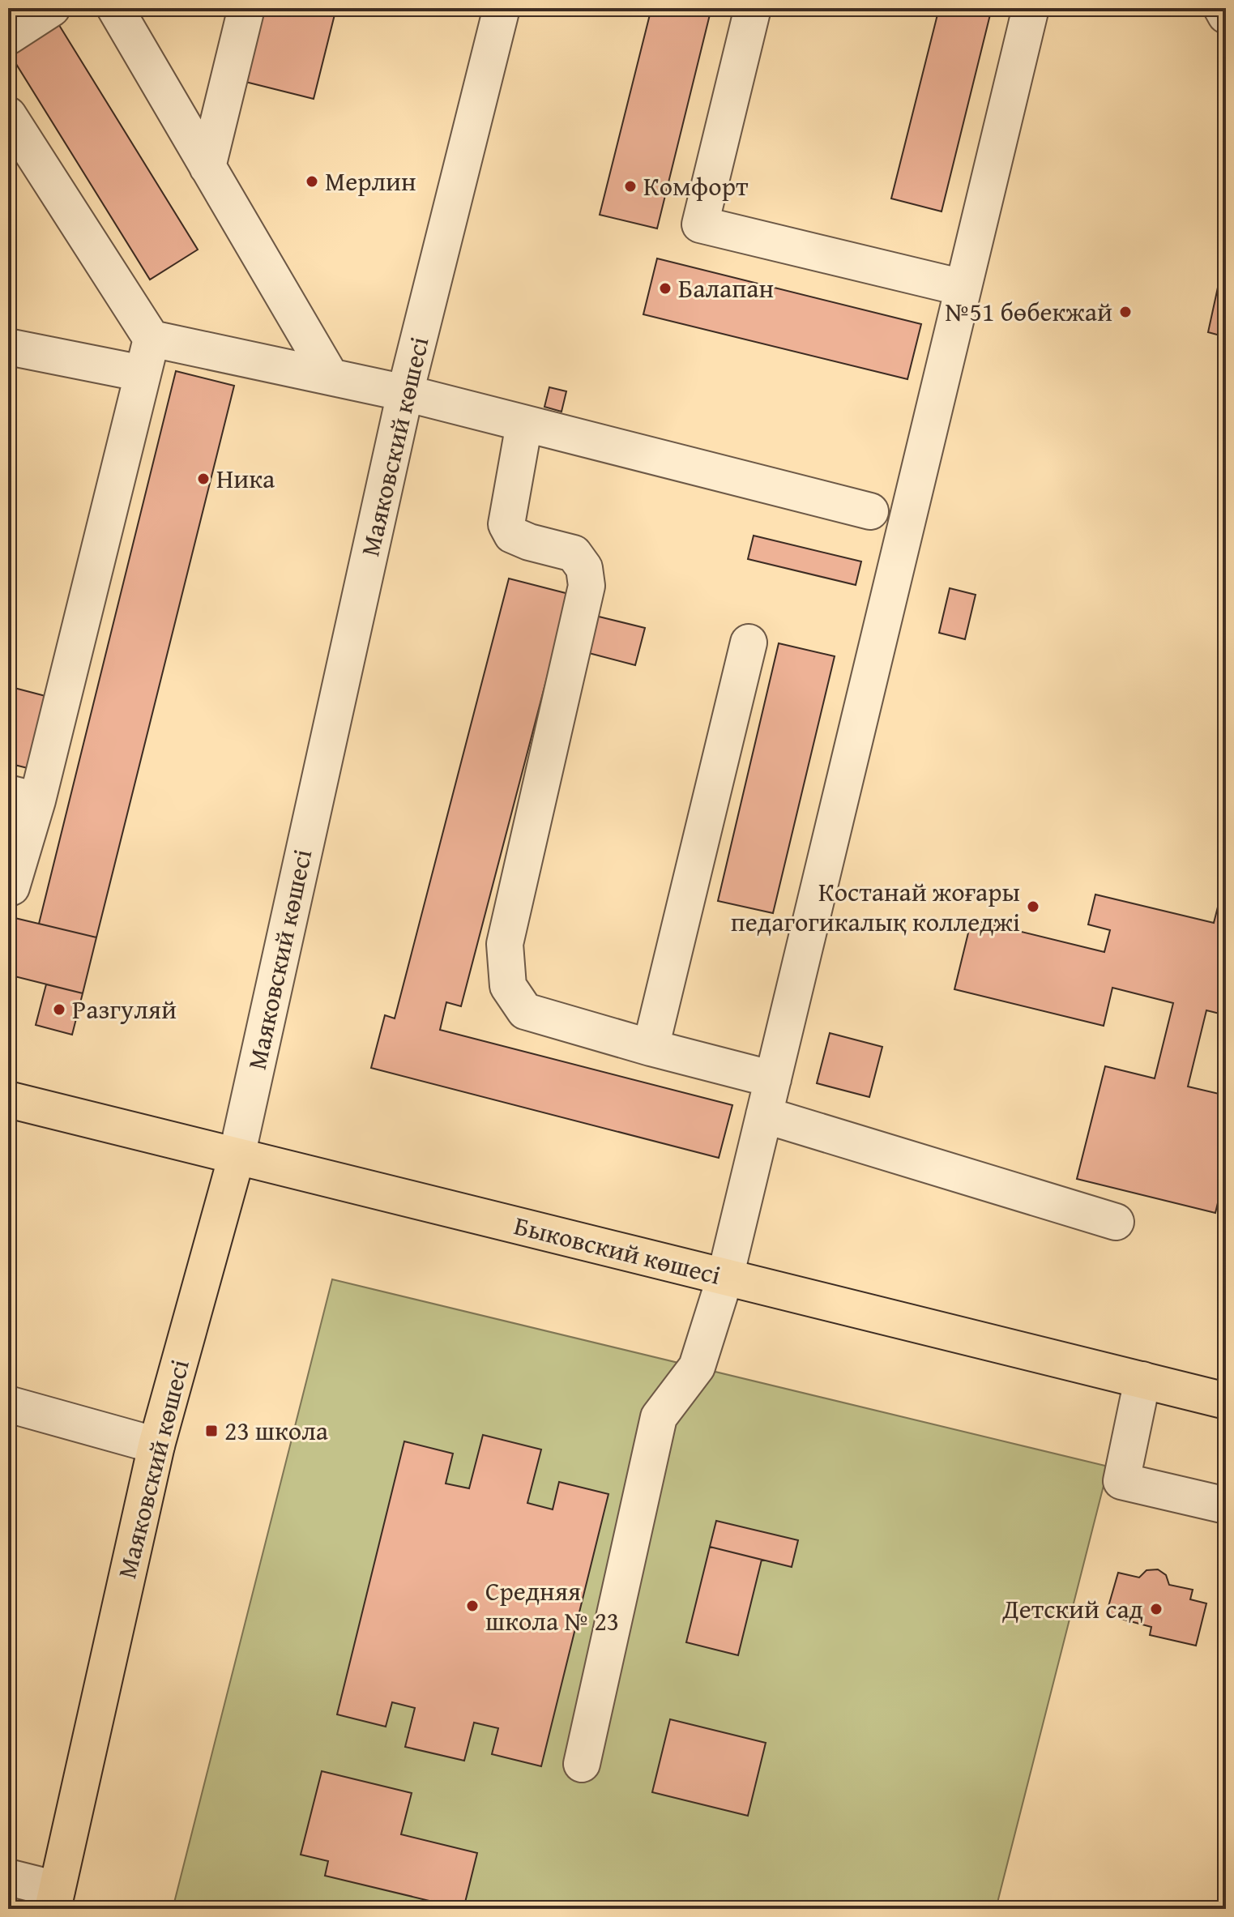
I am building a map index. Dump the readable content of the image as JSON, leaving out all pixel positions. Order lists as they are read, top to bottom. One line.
{"streets":{"main road":["Маяковский көшесі","Быковский көшесі"]},"crossings":[["Маяковский көшесі","Быковский көшесі"]],"places":{"other":["Мерлин","Комфорт","Балапан","№51 бөбекжай","Ника","Костанай жоғары педагогикалық колледжі","Разгуляй","Средняя школа № 23","Детский сад"],"transit":["23 школа"]}}
